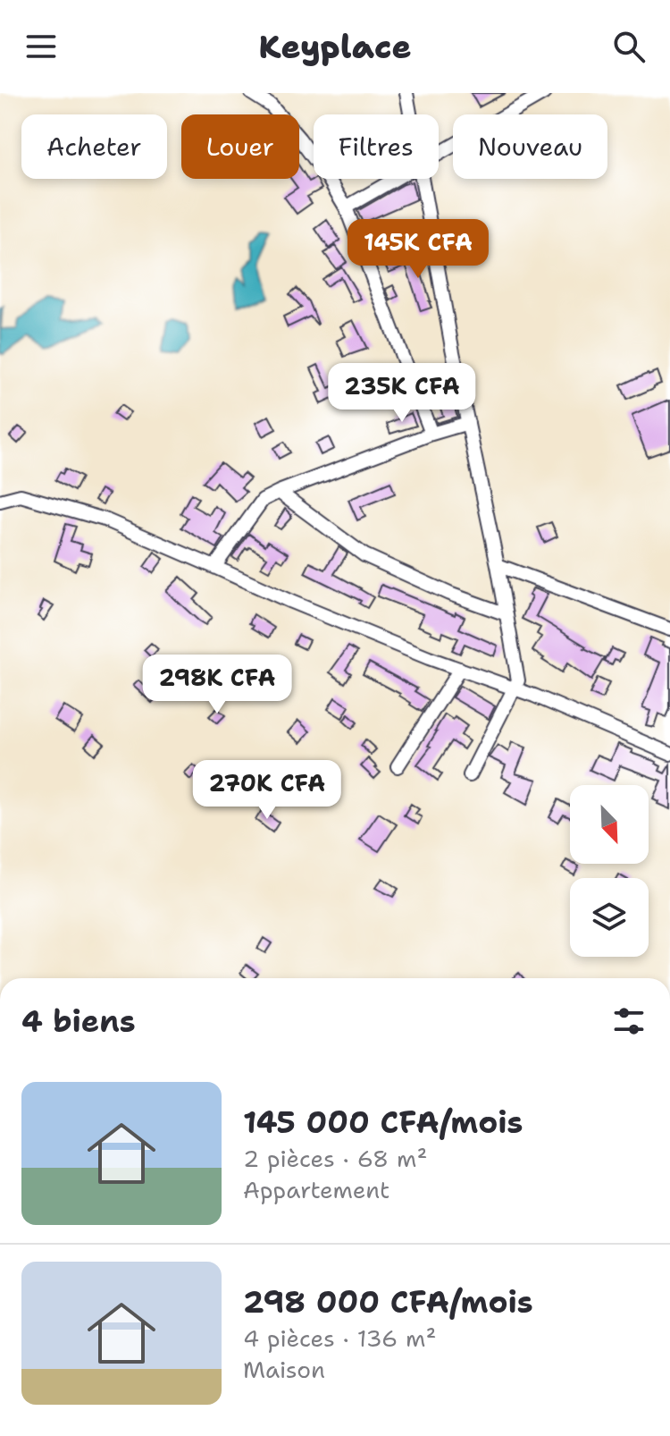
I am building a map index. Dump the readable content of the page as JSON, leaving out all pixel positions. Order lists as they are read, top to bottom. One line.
{"north":"bottom right","page":{"header":"Keyplace","chip":["Acheter","Louer","Filtres","Nouveau"],"price":["145K CFA","235K CFA","298K CFA","270K CFA"],"heading":"4 biens","list":[{"name":"145 000 CFA/mois","note":"2 pièces · 68 m² · Appartement"},{"name":"298 000 CFA/mois","note":"4 pièces · 136 m² · Maison"}]}}
